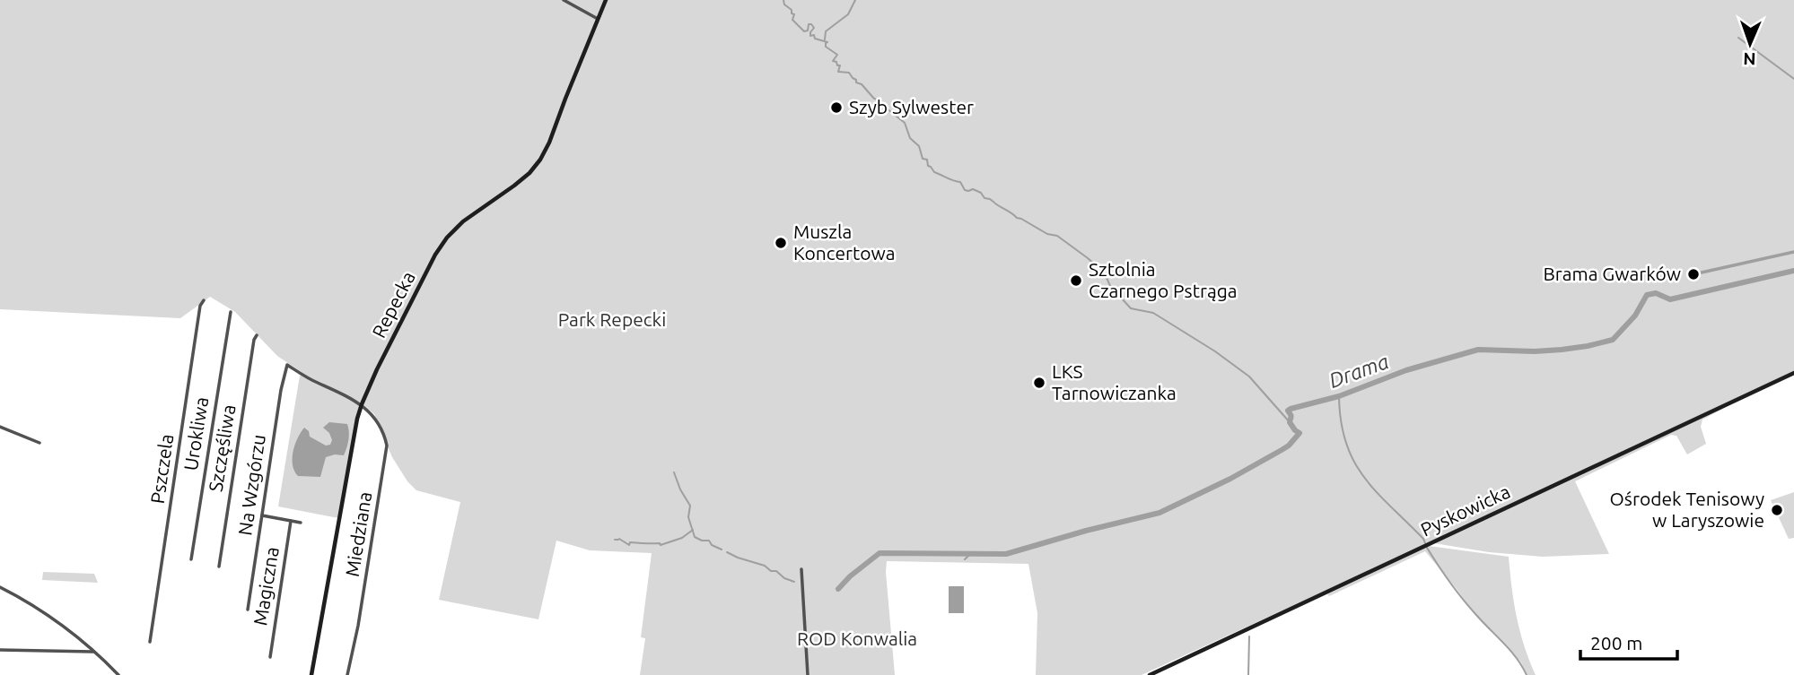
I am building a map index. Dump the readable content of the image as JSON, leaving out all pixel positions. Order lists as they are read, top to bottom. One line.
{"streets":{"street":["Repecka","Urokliwa","Szczęśliwa","Pszczela","Na Wzgórzu","Pyskowicka","Miedziana","Magiczna"]},"crossings":[["Repecka","Na Wzgórzu"],["Repecka","Miedziana"],["Na Wzgórzu","Miedziana"]],"water":["Drama"],"parks":["Park Repecki","ROD Konwalia"],"places":["Szyb Sylwester","Muszla Koncertowa","Brama Gwarków","Sztolnia Czarnego Pstrąga","LKS Tarnowiczanka","Ośrodek Tenisowy w Laryszowie"],"scale_bar":"200 m","north":"bottom"}
